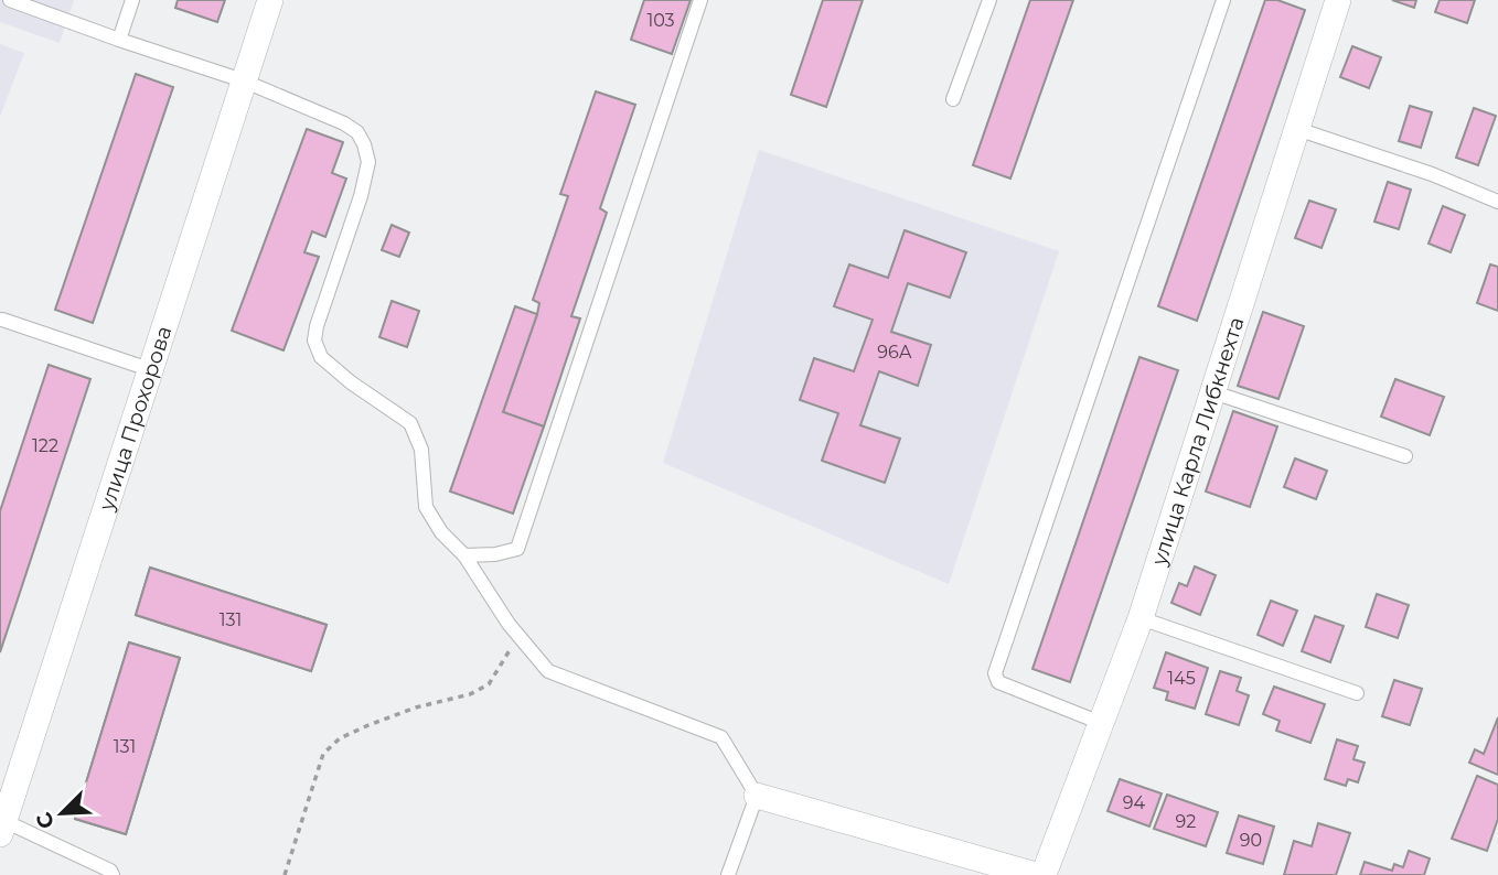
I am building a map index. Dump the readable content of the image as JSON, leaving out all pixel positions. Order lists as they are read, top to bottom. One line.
{"streets":{"street":["улица Прохорова","улица Карла Либкнехта"]},"house_numbers":["103","96А","122","131","145","131","94","92","90"],"north":"bottom left"}
